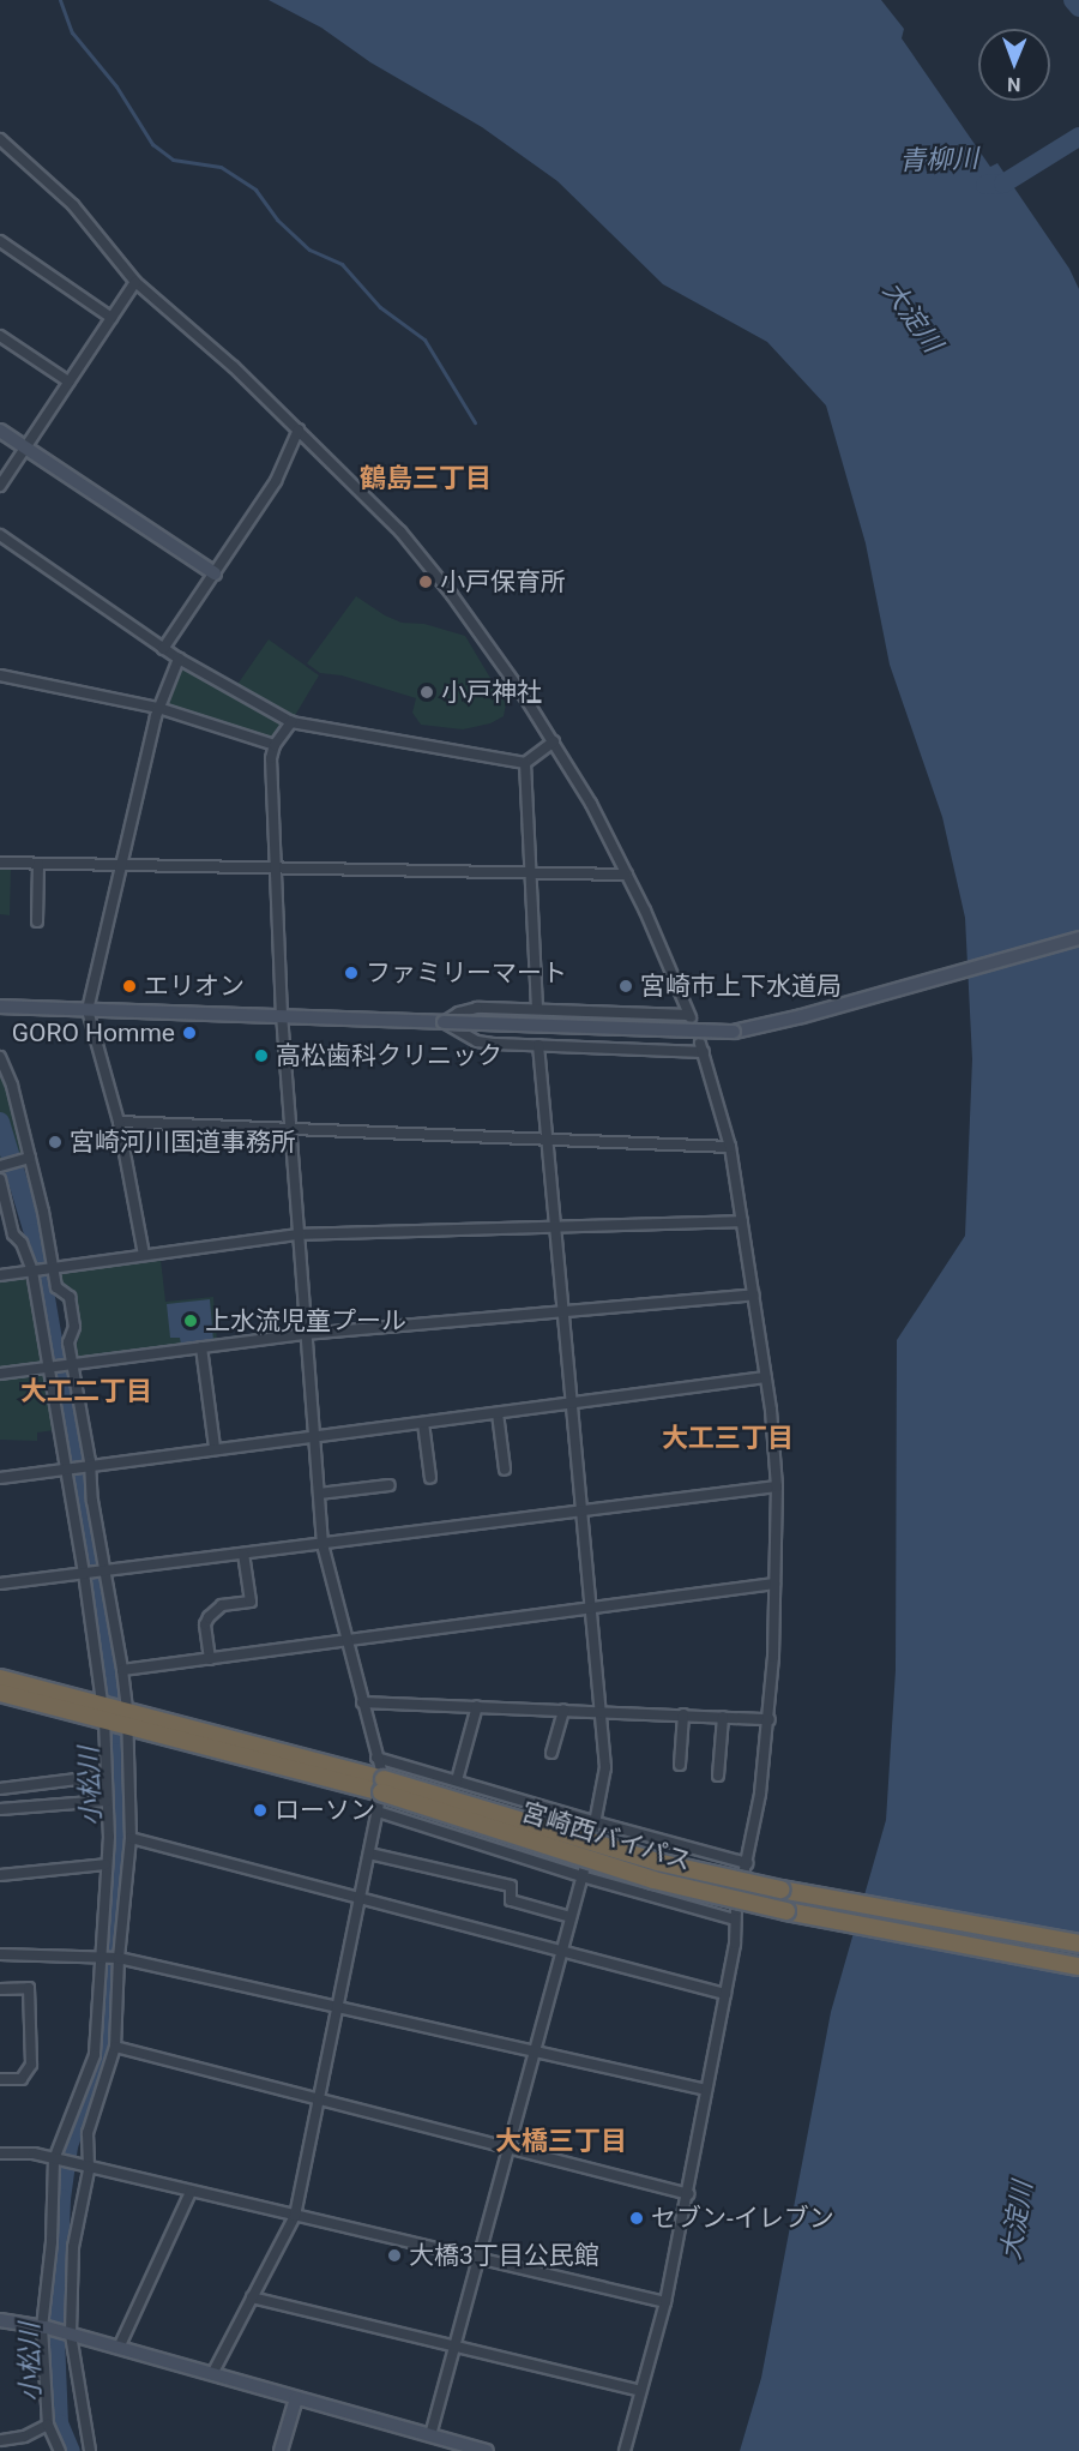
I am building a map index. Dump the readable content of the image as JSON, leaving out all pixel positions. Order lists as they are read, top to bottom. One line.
{"streets":{"highway":["宮崎西バイパス"]},"districts":["鶴島三丁目","大工二丁目","大工三丁目","大橋三丁目"],"water":["青柳川","大淀川","小松川"],"places":["小戸保育所","小戸神社","ファミリーマート","エリオン","宮崎市上下水道局","GORO Homme","高松歯科クリニック","宮崎河川国道事務所","上水流児童プール","ローソン","セブン-イレブン","大橋3丁目公民館"],"north":"bottom"}
